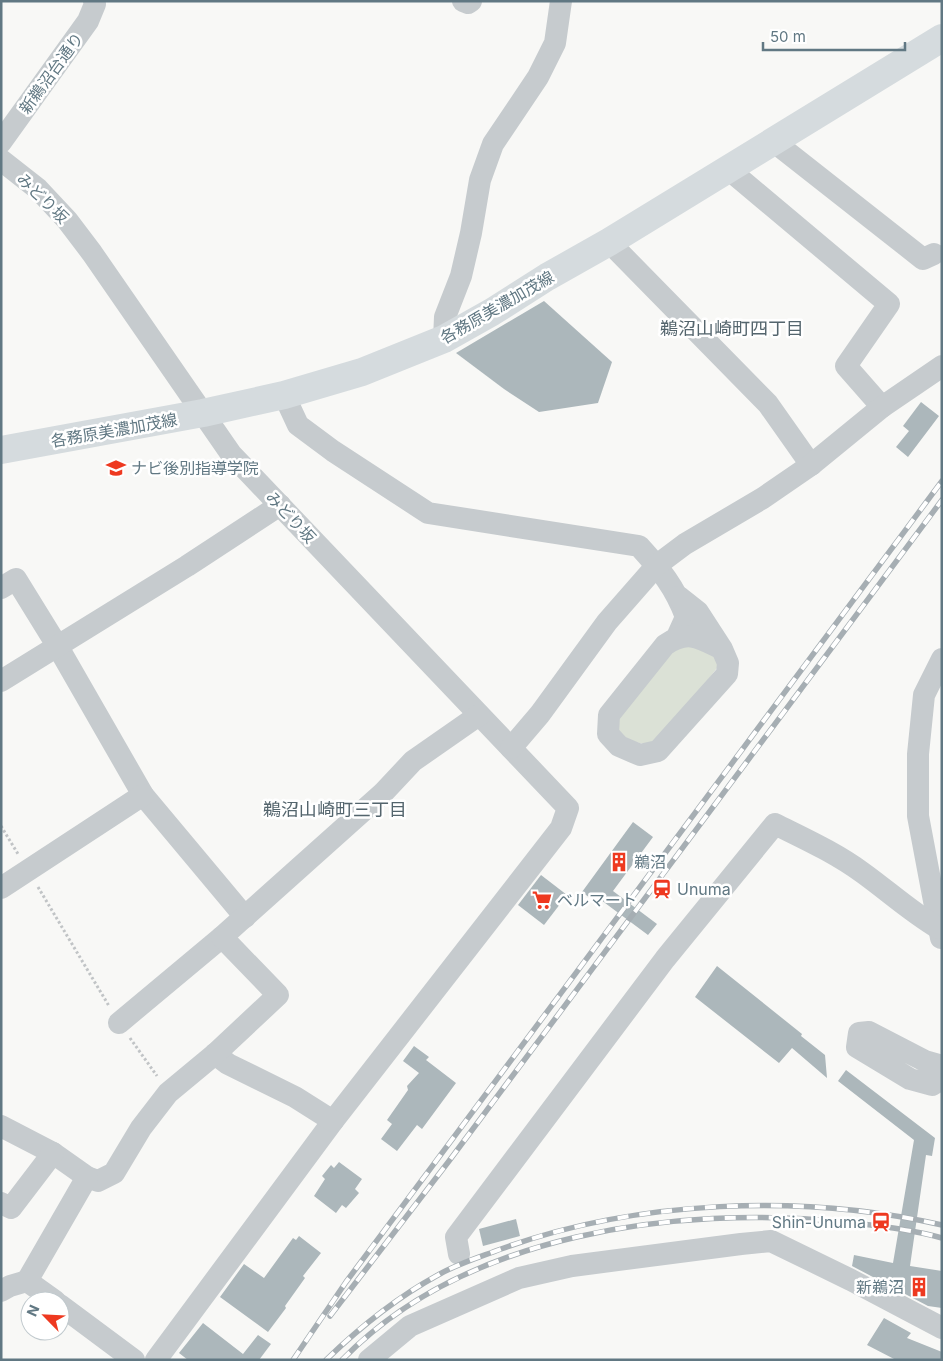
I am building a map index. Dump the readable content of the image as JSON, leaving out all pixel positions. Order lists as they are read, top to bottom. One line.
{"streets":{"main road":["各務原美濃加茂線"],"street":["新鵜沼台通り","みどり坂"]},"crossings":[["みどり坂","各務原美濃加茂線"]],"districts":["鵜沼山崎町四丁目","鵜沼山崎町三丁目"],"places":{"school or university":["ナビ後別指導学院"],"building":["鵜沼","新鵜沼"],"station":["Unuma","Shin-Unuma"],"supermarket":["ベルマート"]},"scale_bar":"50 m","north":"top left"}
